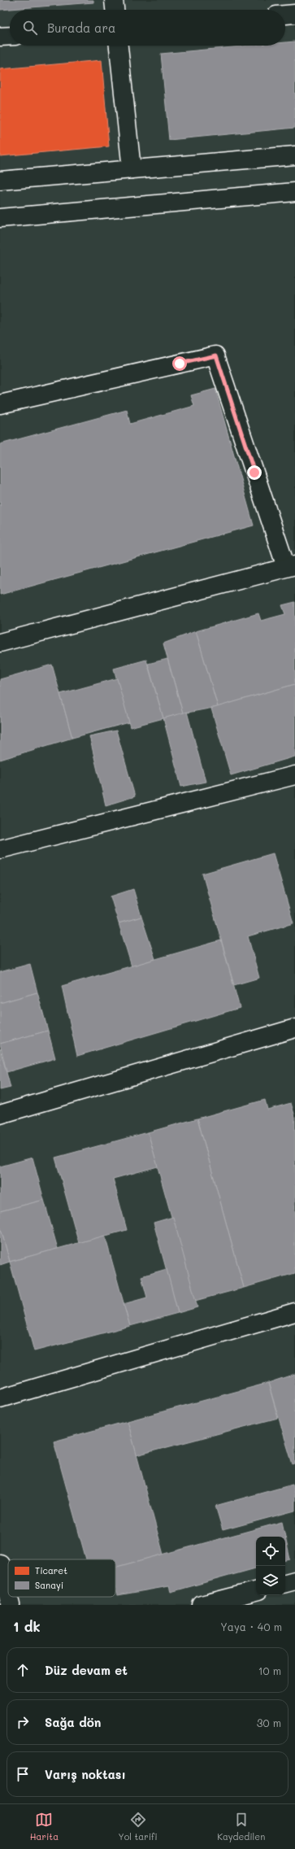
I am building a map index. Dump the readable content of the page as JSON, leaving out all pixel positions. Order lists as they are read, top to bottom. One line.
{"legend":["Ticaret","Sanayi"],"page":{"search":"Burada ara","heading":["1 dk","Yaya · 40 m"],"list":[["Düz devam et","10 m"],["Sağa dön","30 m"],"Varış noktası"],"nav":["Harita","Yol tarifi","Kaydedilen"]}}
